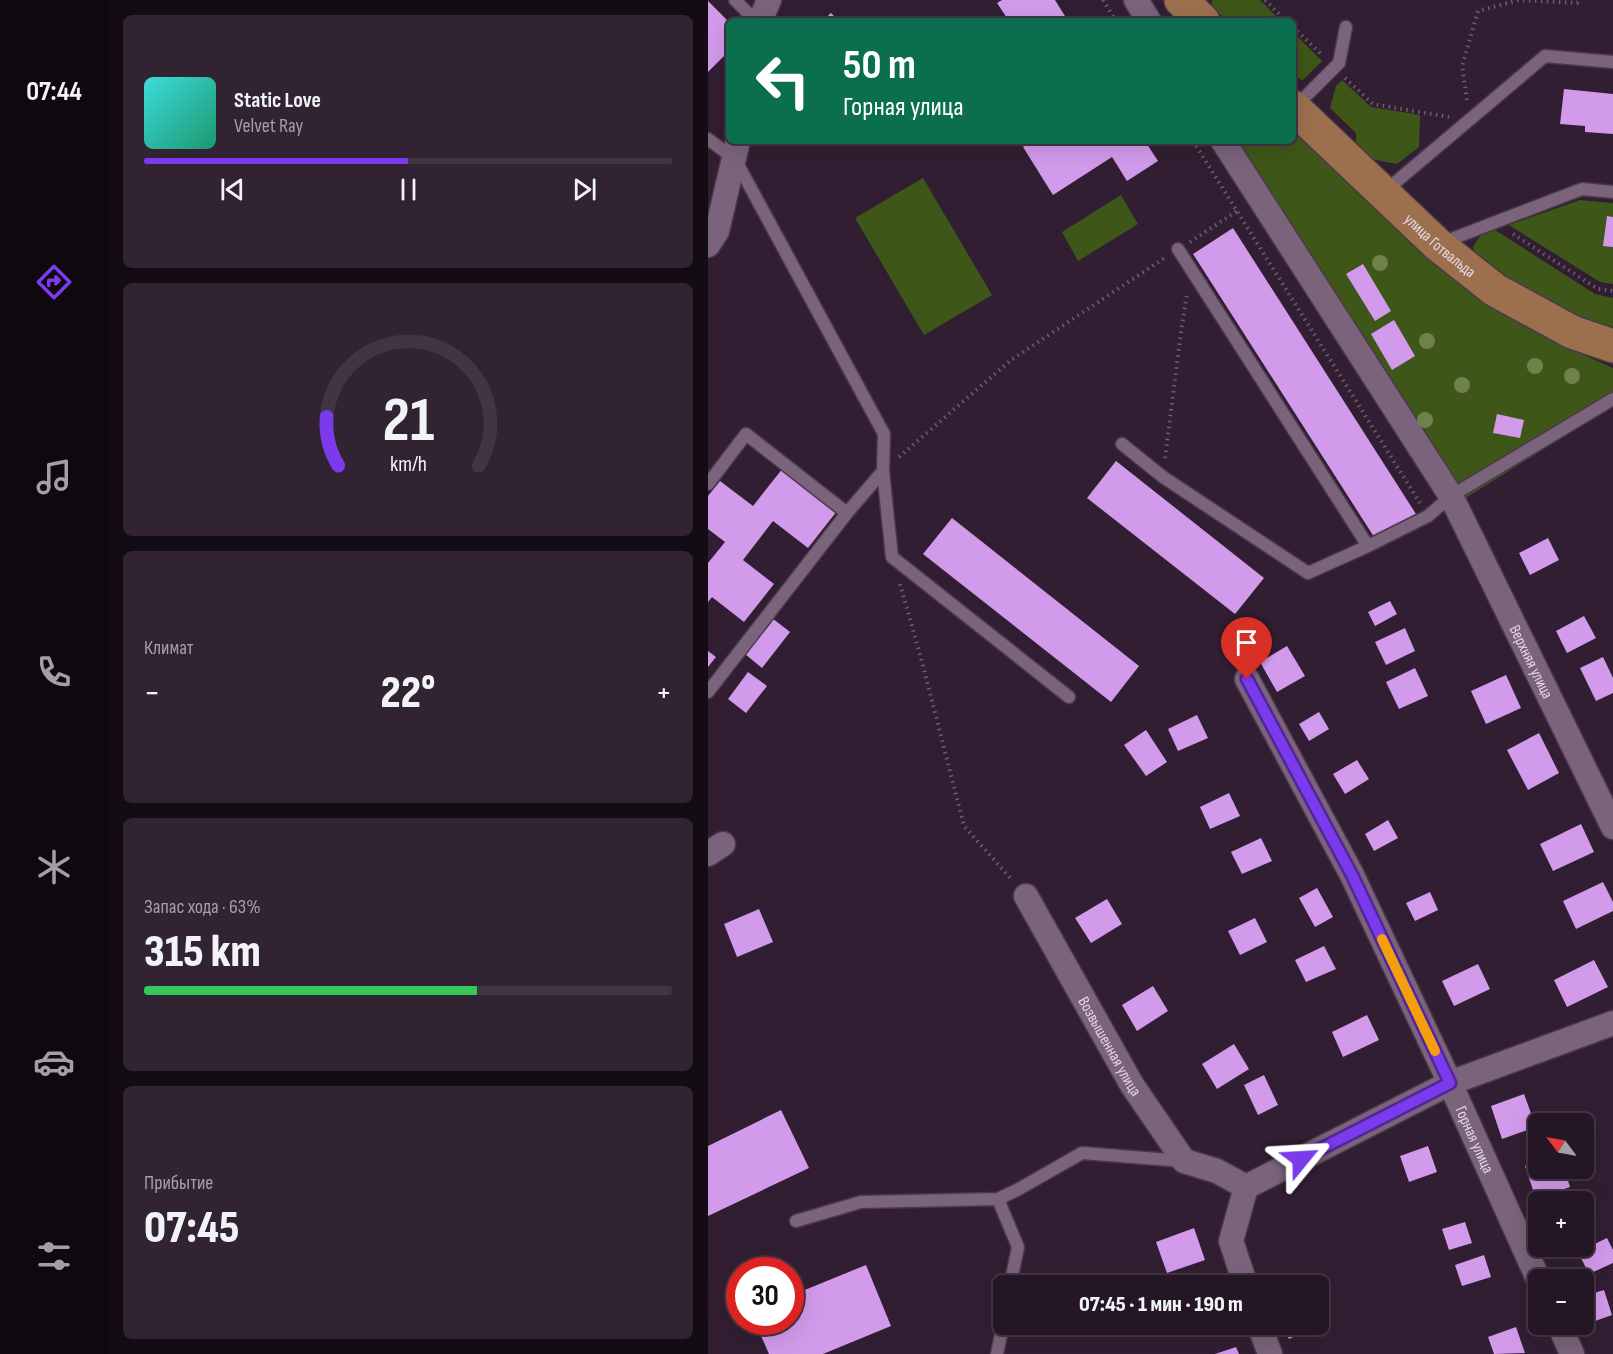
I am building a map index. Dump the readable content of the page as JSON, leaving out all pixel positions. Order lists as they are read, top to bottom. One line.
{"streets":{"main road":["улица Готвальда"],"street":["Верхняя улица","Возвышенная улица","Горная улица"]},"north":"top left","page":{"tabs":"07:44","turn":["50 m","Горная улица"],"song":["Static Love","Velvet Ray"],"tile":["Климат",["Запас хода · 63%","315 km"],["Прибытие","07:45"]],"heat":["−","22°","+"],"map_buttons":["+","−"],"limit":"30","trip":"07:45 · 1 мин · 190 m","gauge":["21","km/h"]}}
